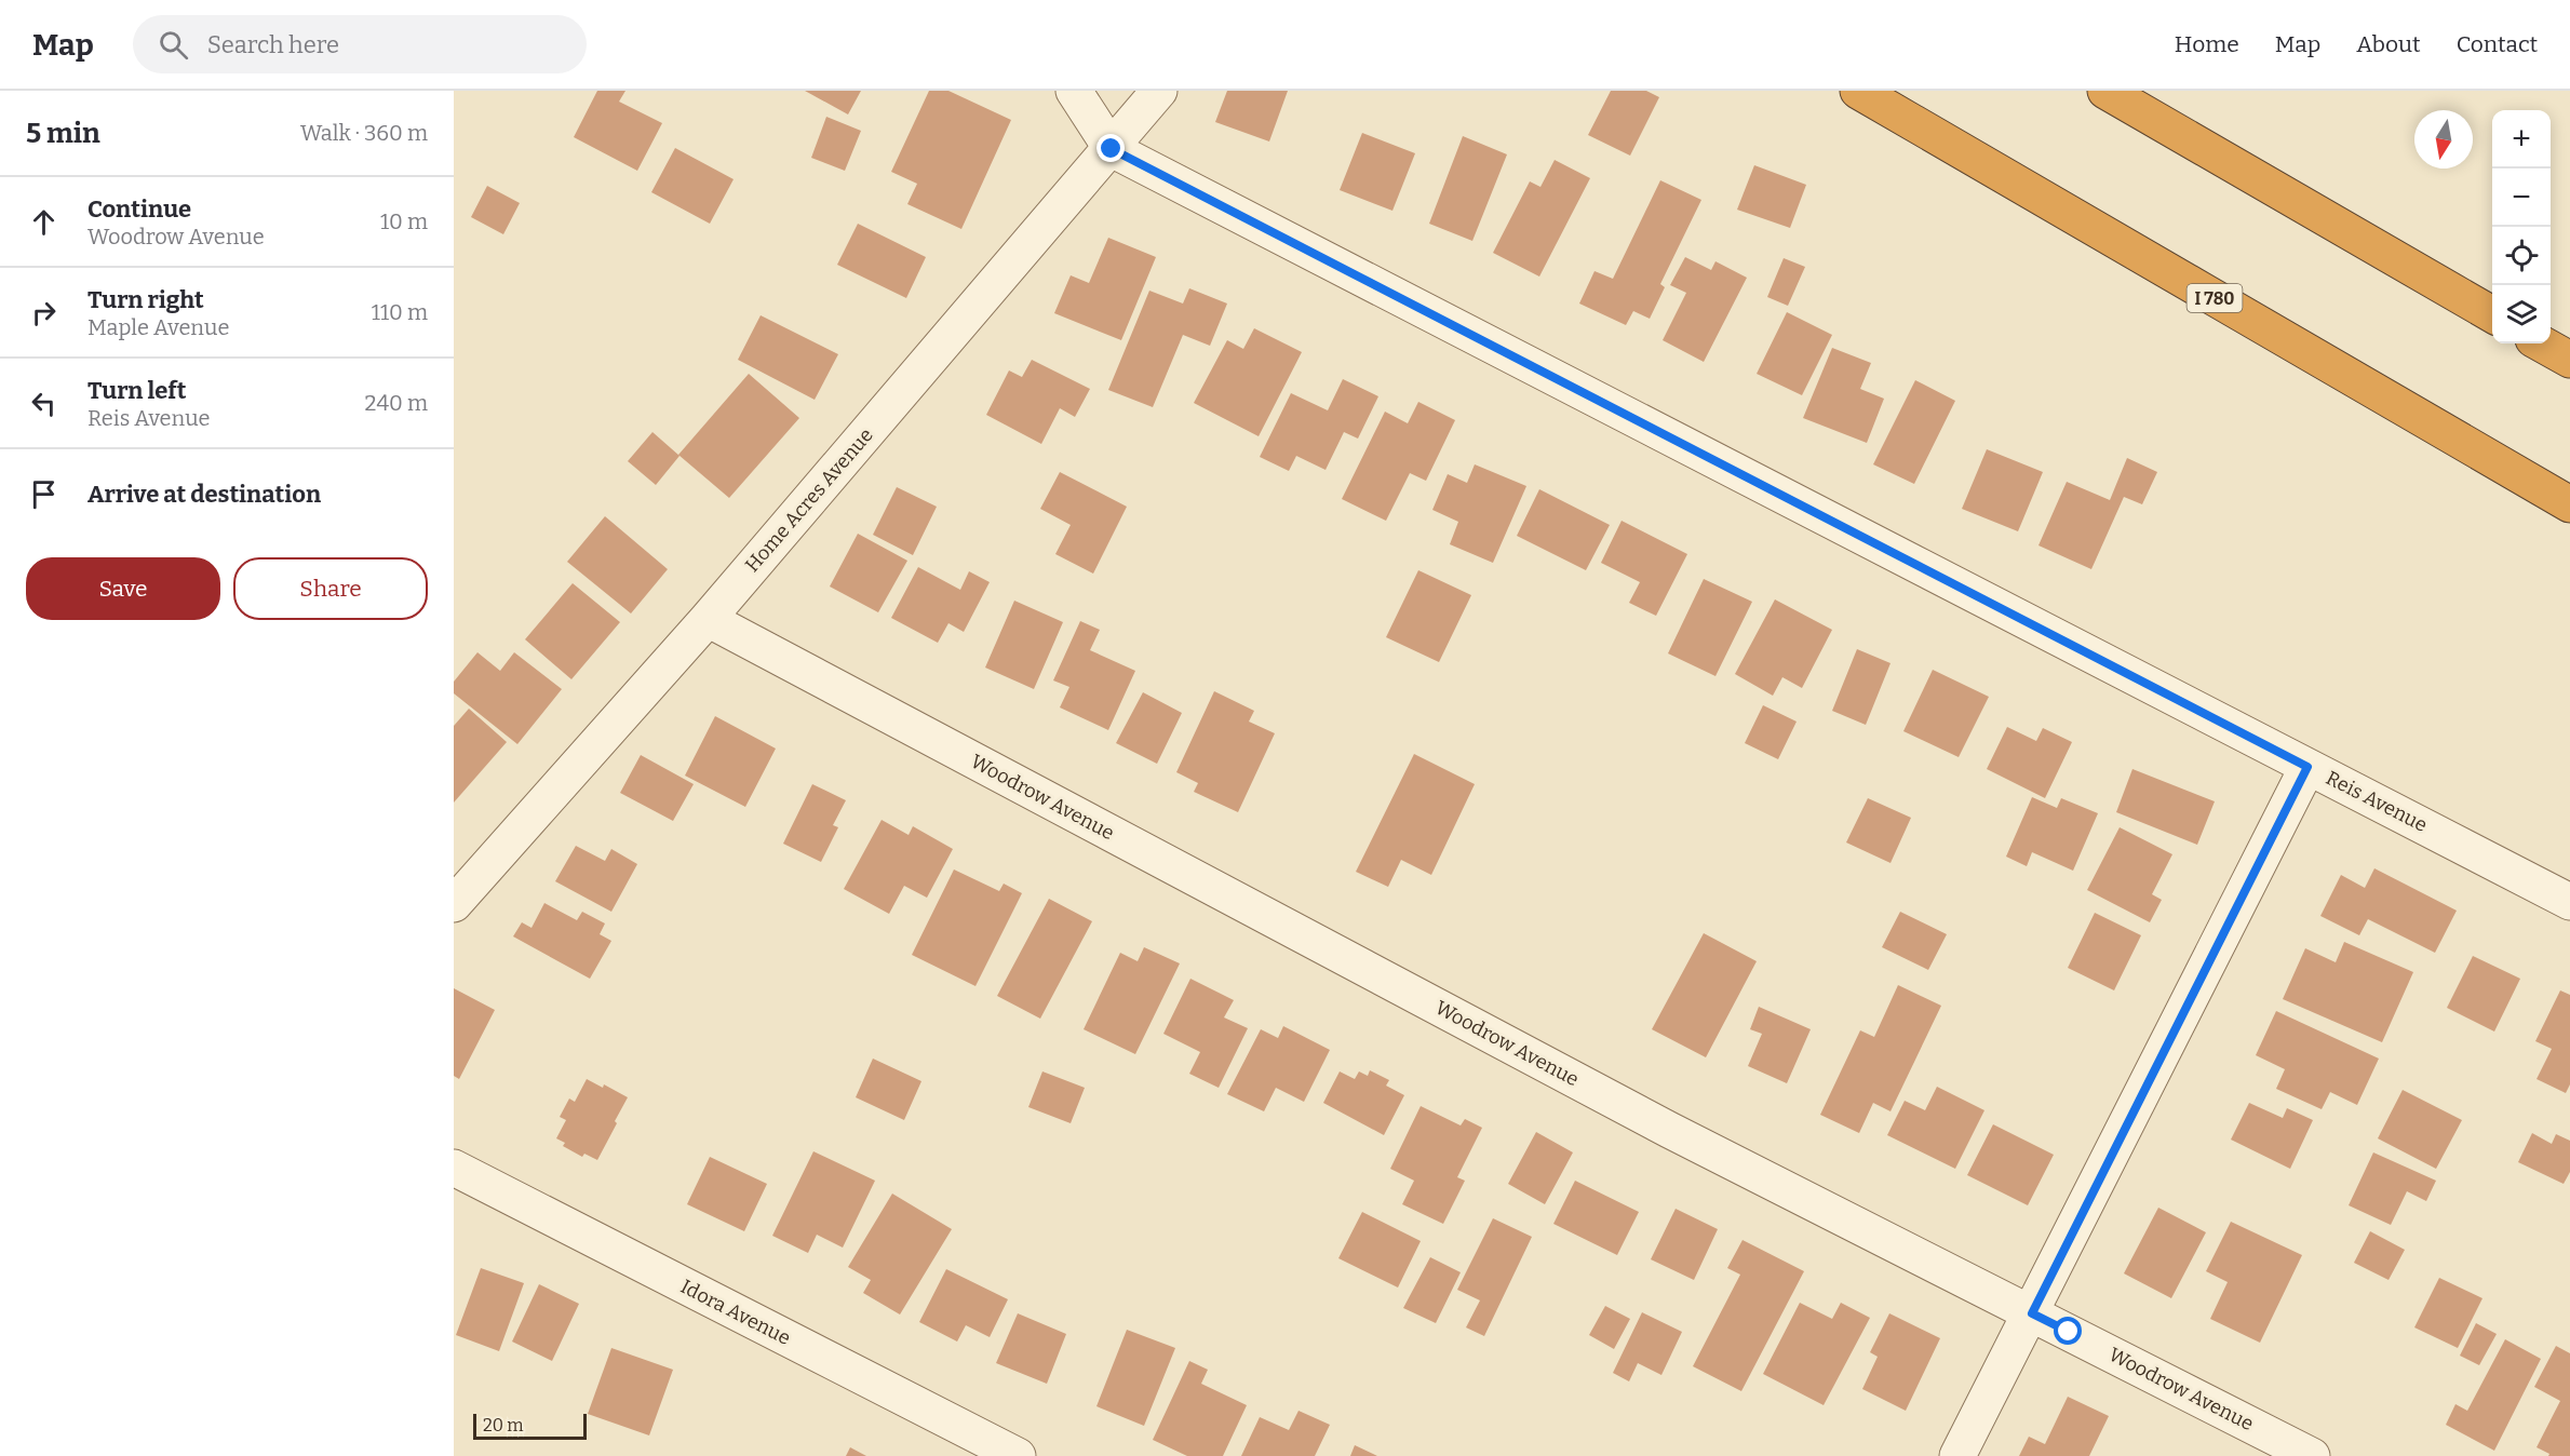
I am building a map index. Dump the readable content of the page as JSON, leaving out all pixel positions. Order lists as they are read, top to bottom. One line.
{"streets":{"highway":["I 780"],"street":["Home Acres Avenue","Woodrow Avenue","Reis Avenue","Idora Avenue"]},"crossings":[["Home Acres Avenue","Woodrow Avenue"],["Home Acres Avenue","Reis Avenue"]],"scale_bar":"20 m","north":"bottom","page":{"header":"Map","search":"Search here","nav":["Home","Map","About","Contact"],"heading":["5 min","Walk · 360 m"],"map_buttons":["+","−"],"list":[["Continue","Woodrow Avenue","10 m"],["Turn right","Maple Avenue","110 m"],["Turn left","Reis Avenue","240 m"],"Arrive at destination"],"buttons":["Save","Share"],"scale":"20 m"}}
